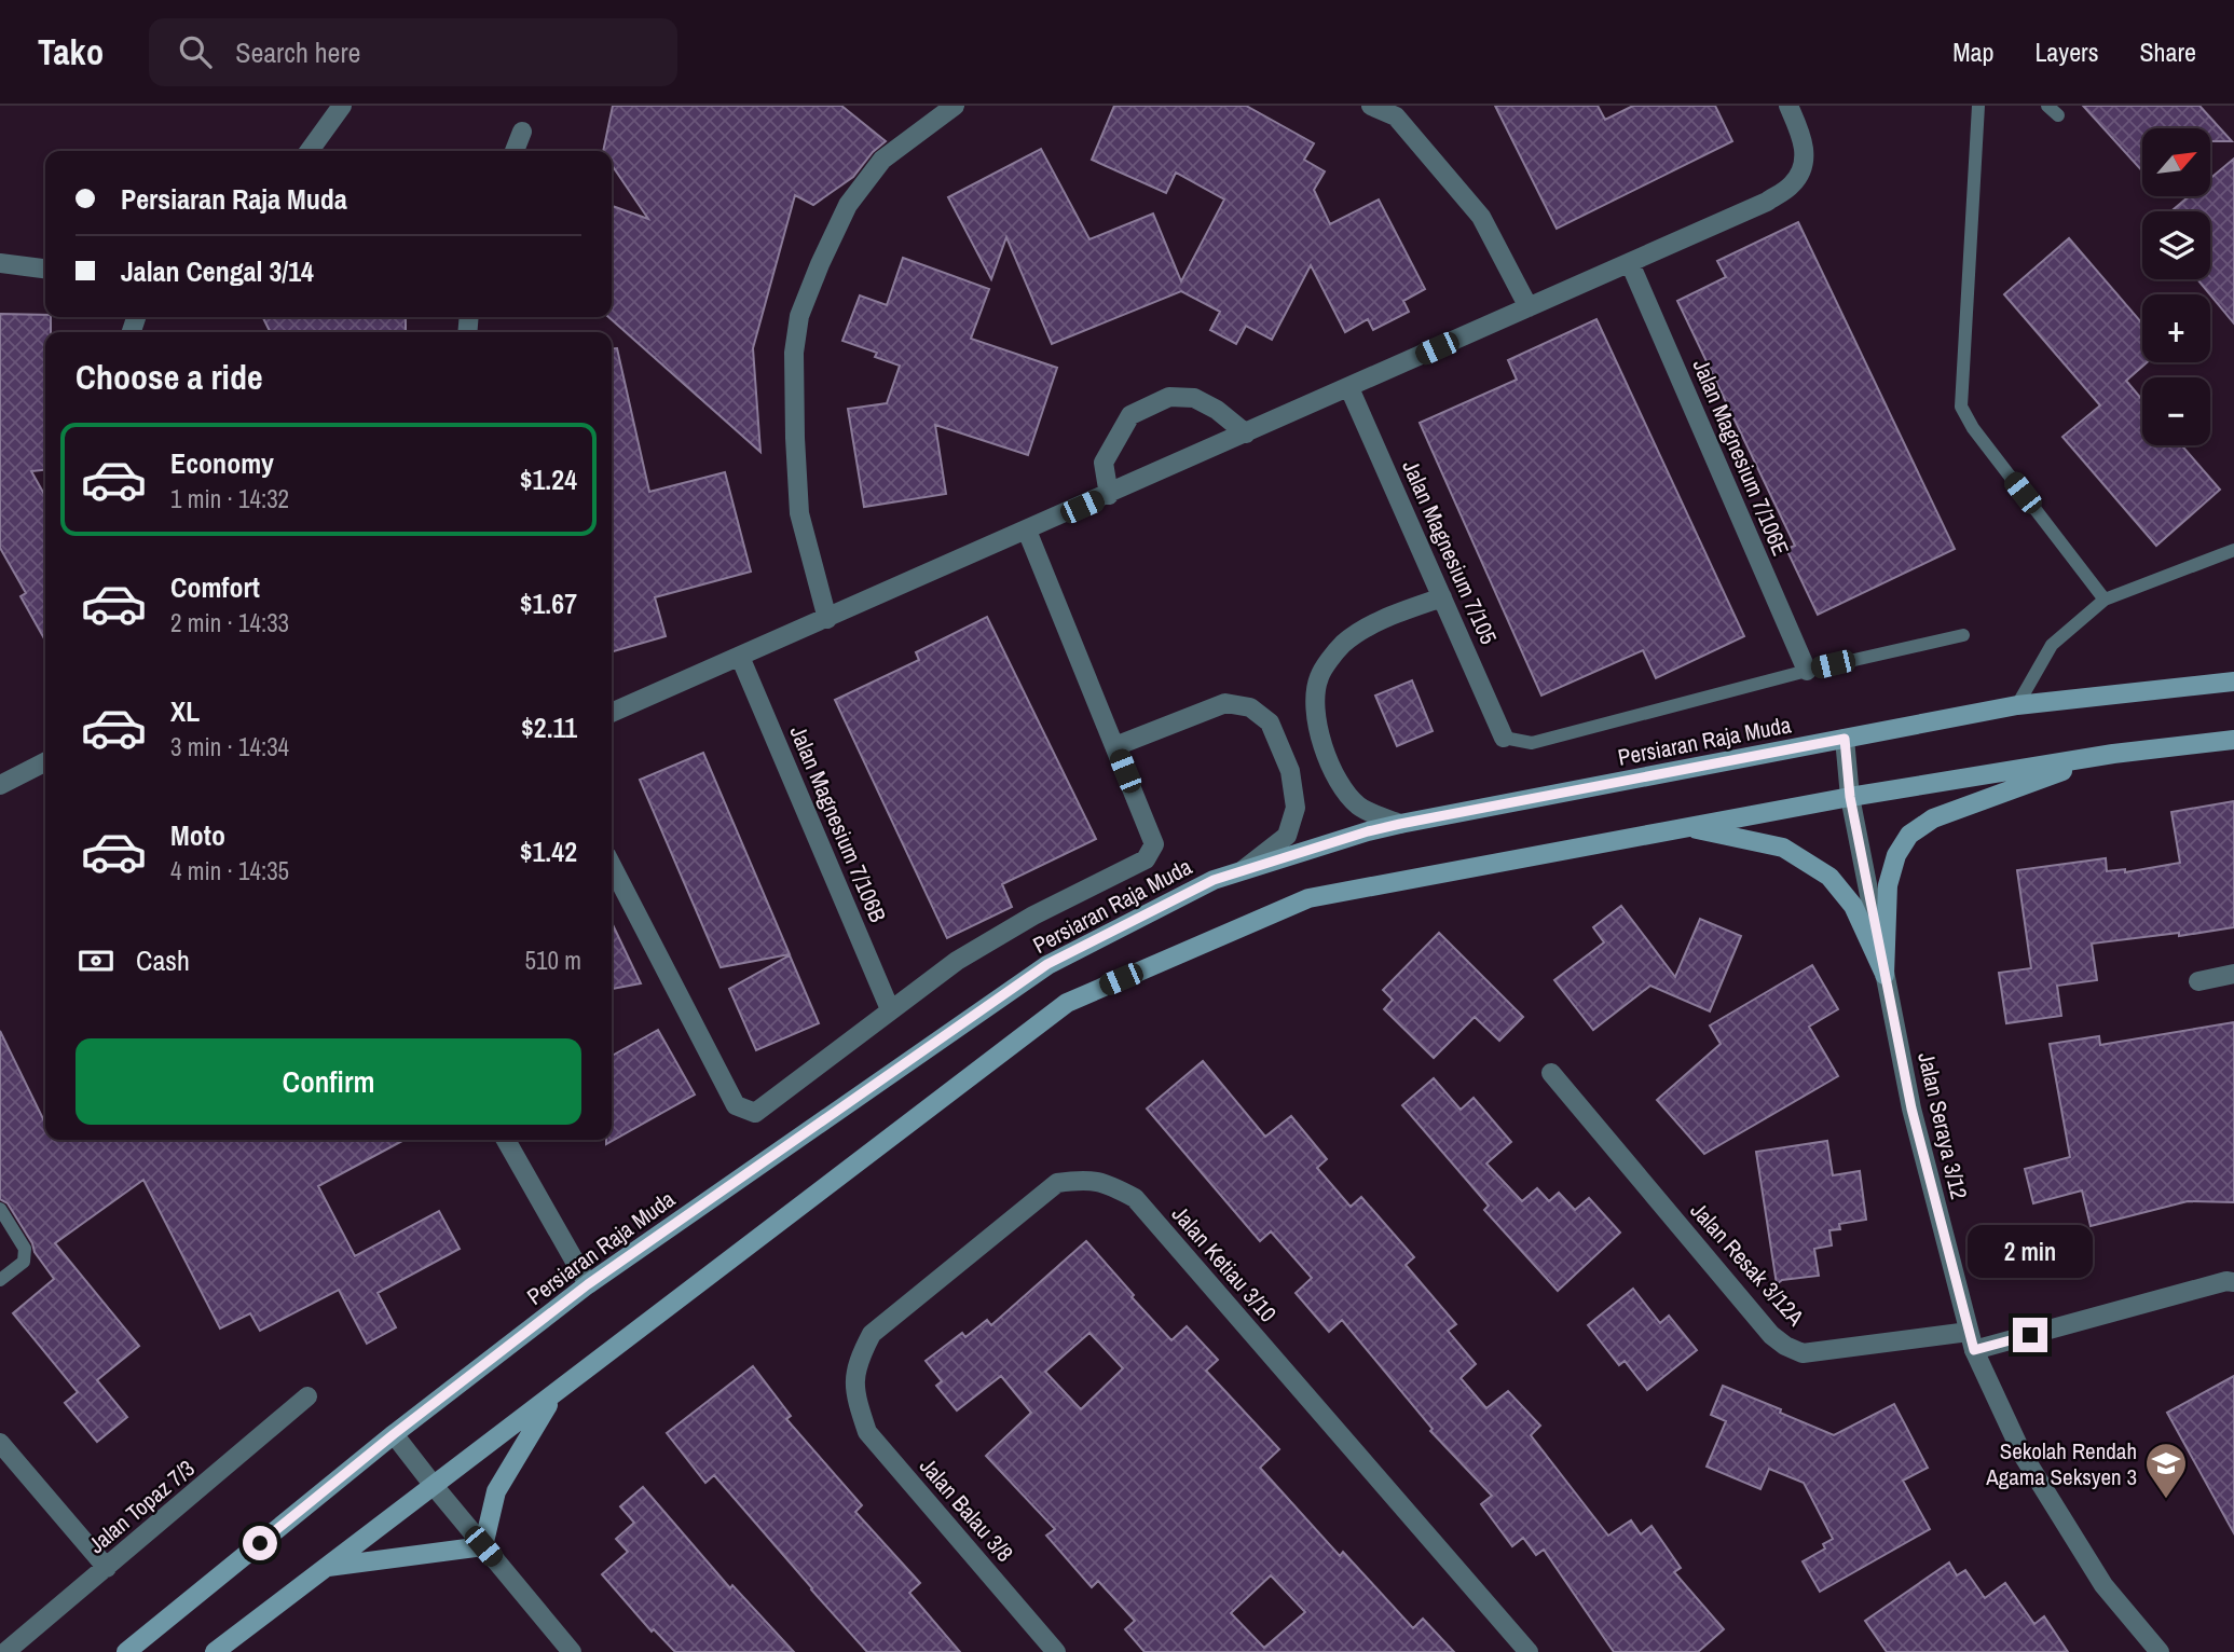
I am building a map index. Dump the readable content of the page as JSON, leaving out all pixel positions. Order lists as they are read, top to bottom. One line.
{"streets":{"main road":["Persiaran Raja Muda"],"street":["Jalan Magnesium 7/106E","Jalan Magnesium 7/105","Jalan Magnesium 7/106B","Jalan Seraya 3/12","Jalan Ketiau 3/10","Jalan Resak 3/12A","Jalan Topaz 7/3","Jalan Balau 3/8"]},"crossings":[["Persiaran Raja Muda","Jalan Seraya 3/12"],["Jalan Seraya 3/12","Jalan Resak 3/12A"],["Jalan Ketiau 3/10","Jalan Balau 3/8"]],"places":{"school or university":["Sekolah Rendah Agama Seksyen 3"]},"north":"top right","page":{"header":"Tako","search":"Search here","nav":["Map","Layers","Share"],"map_buttons":["+","−"],"banner":["Persiaran Raja Muda","Jalan Cengal 3/14"],"heading":"Choose a ride","list":[{"name":"Economy","note":"1 min · 14:32","value":"$1.24"},{"name":"Comfort","note":"2 min · 14:33","value":"$1.67"},{"name":"XL","note":"3 min · 14:34","value":"$2.11"},{"name":"Moto","note":"4 min · 14:35","value":"$1.42"}],"pay":["Cash","510 m"],"buttons":"Confirm","bubble":"2 min"}}
